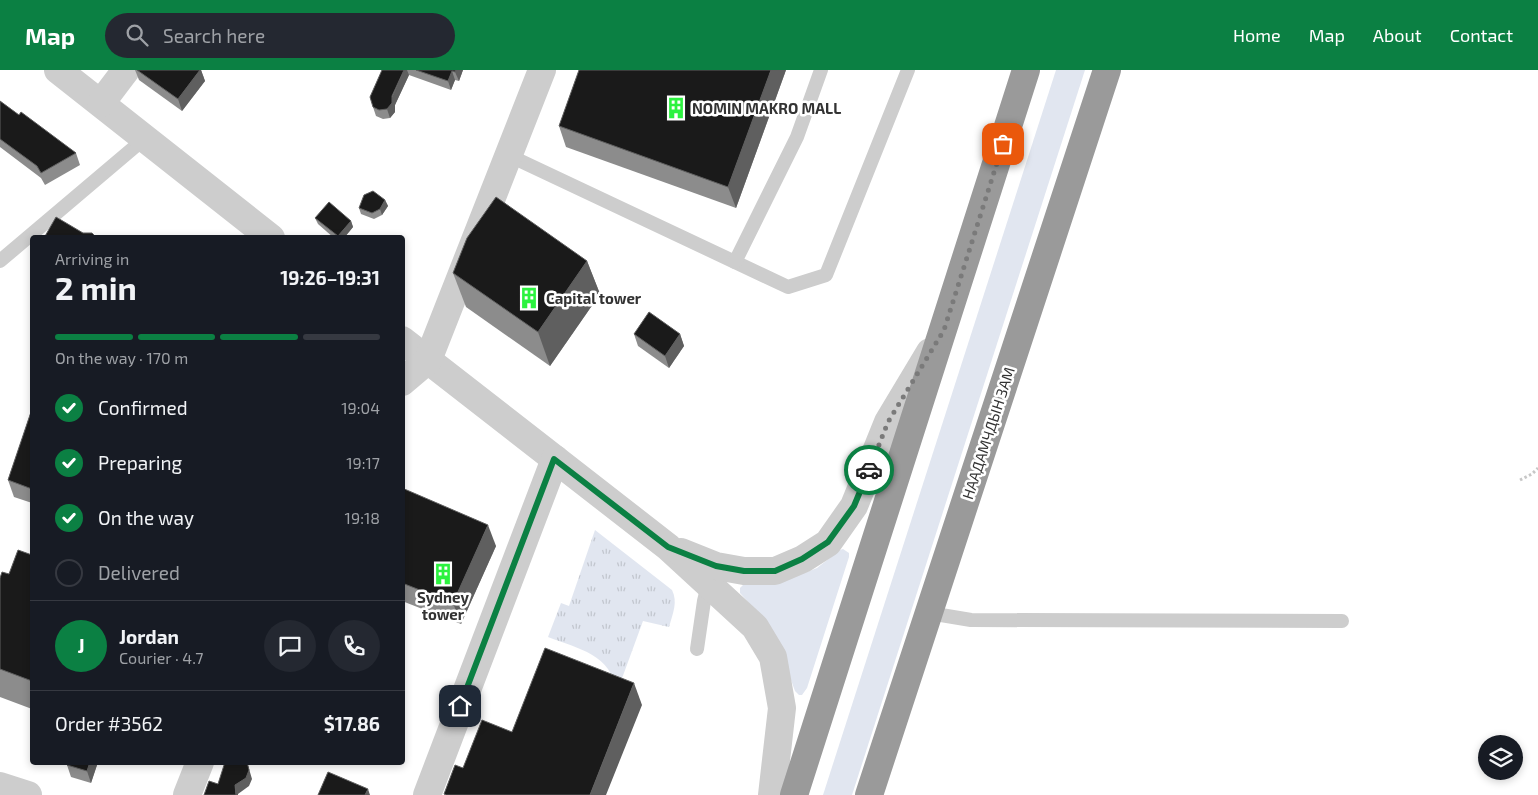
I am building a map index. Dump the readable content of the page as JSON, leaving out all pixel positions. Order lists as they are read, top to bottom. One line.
{"streets":{"highway":["НААДАМЧДЫН ЗАМ"]},"places":{"building":["NOMIN MAKRO MALL","Capital tower","Sydney tower"]},"page":{"header":"Map","search":"Search here","nav":["Home","Map","About","Contact"],"heading":["2 min","Arriving in","19:26–19:31"],"panel":["Jordan","Courier · 4.7","Order #3562","$17.86"],"bar":"On the way · 170 m","list":[["Confirmed","19:04"],["Preparing","19:17"],["On the way","19:18"],"Delivered"],"round":"J"}}
